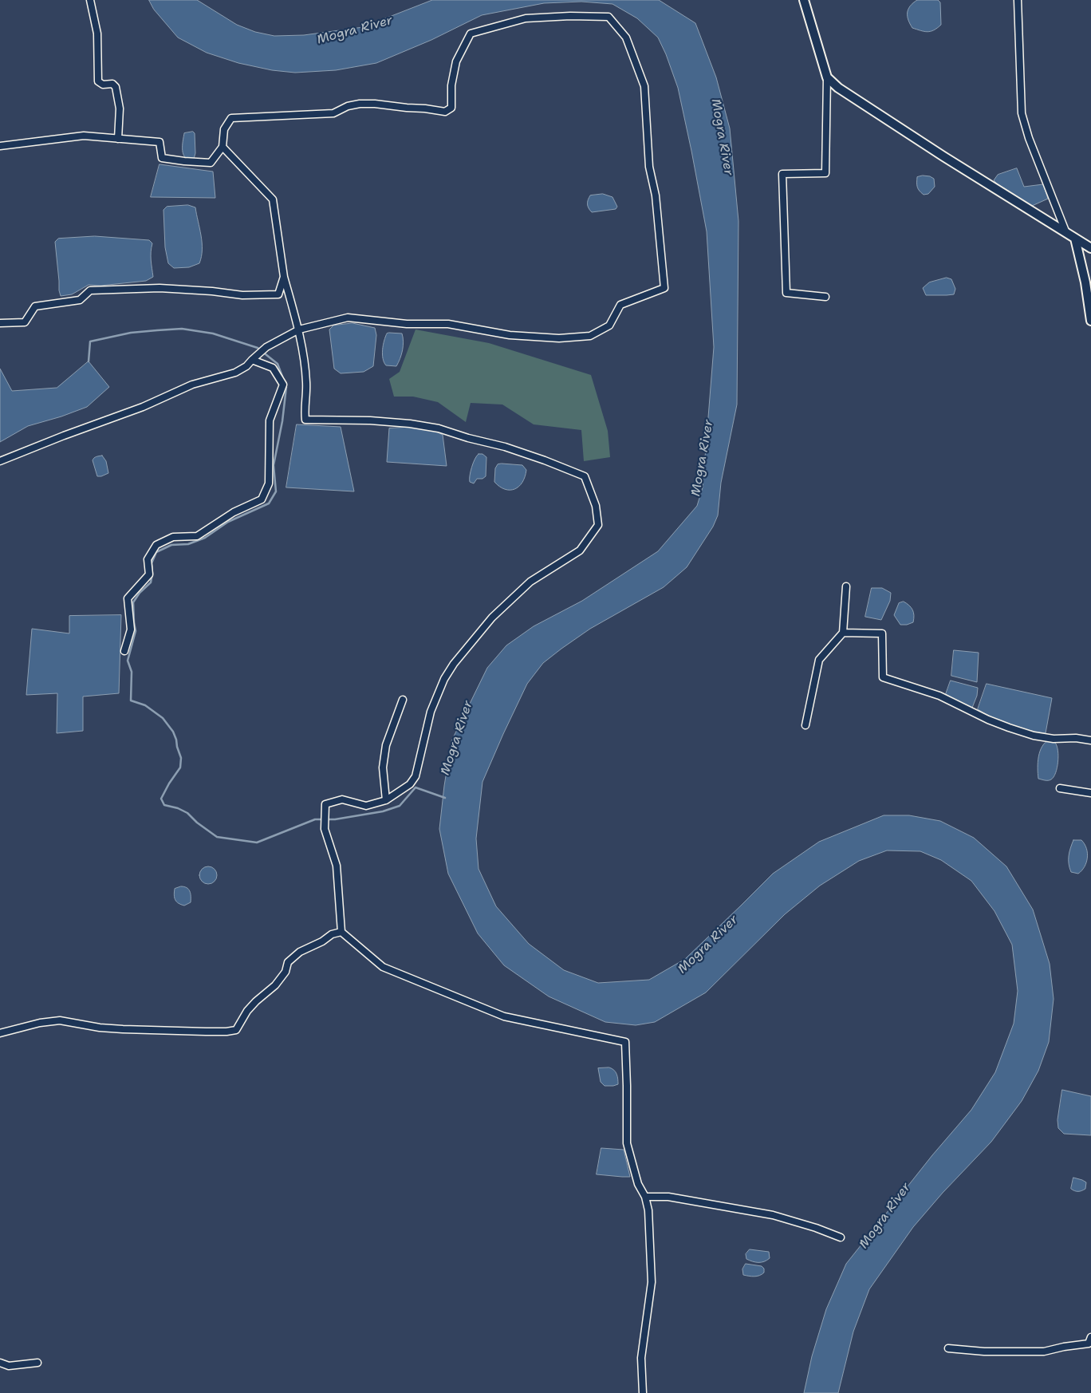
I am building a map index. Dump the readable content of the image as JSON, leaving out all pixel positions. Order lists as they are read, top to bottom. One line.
{"water":["Mogra River"]}
